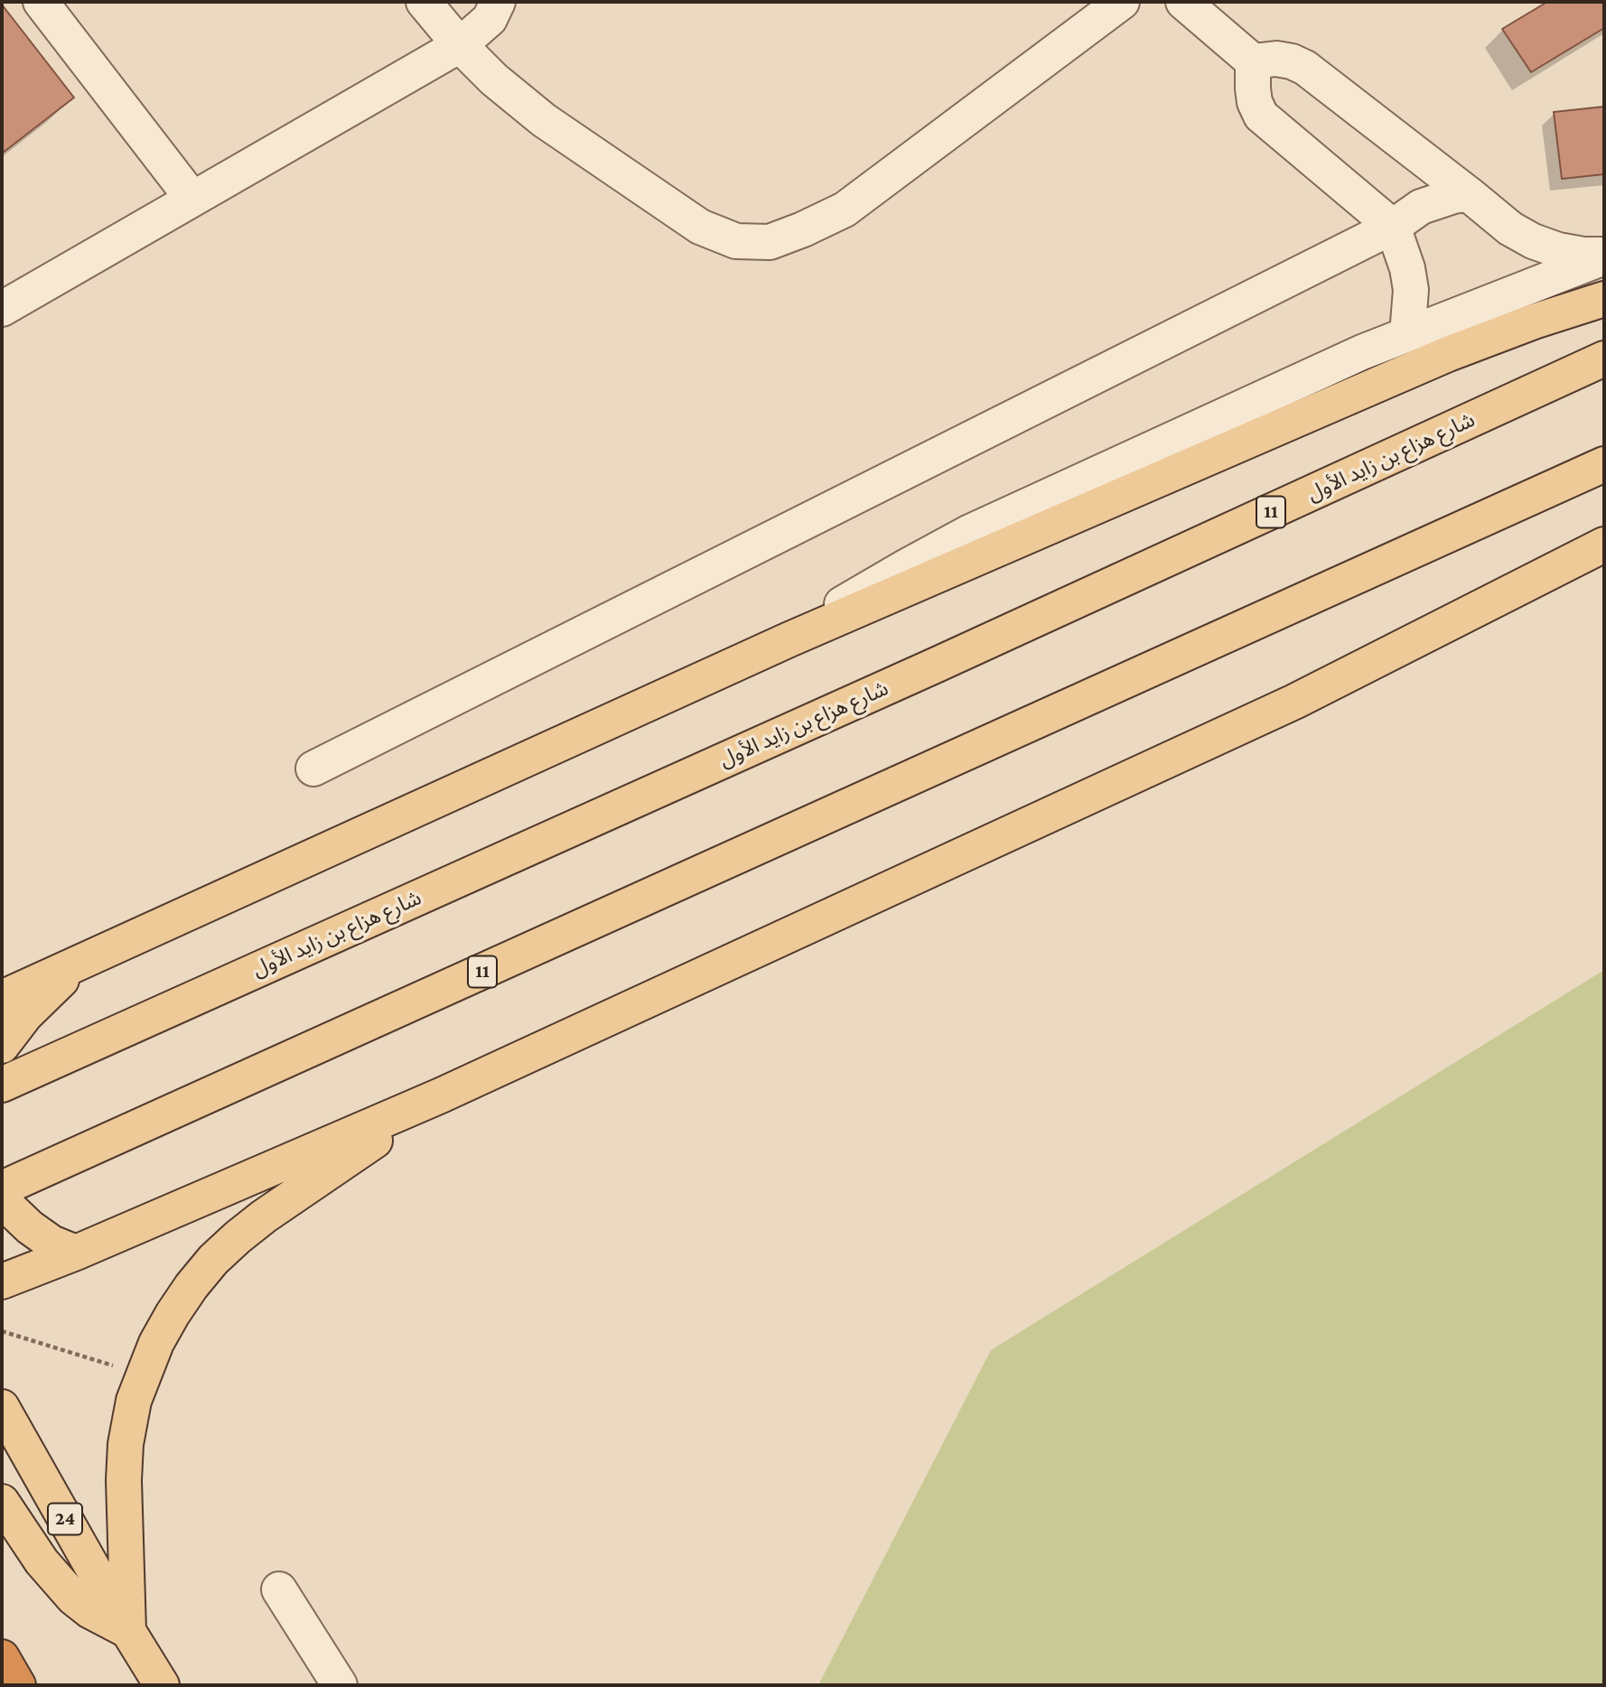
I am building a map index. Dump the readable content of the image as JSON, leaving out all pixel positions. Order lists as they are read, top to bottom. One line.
{"streets":{"main road":["شارع هزاع بن زايد الأول","11","24"]}}
